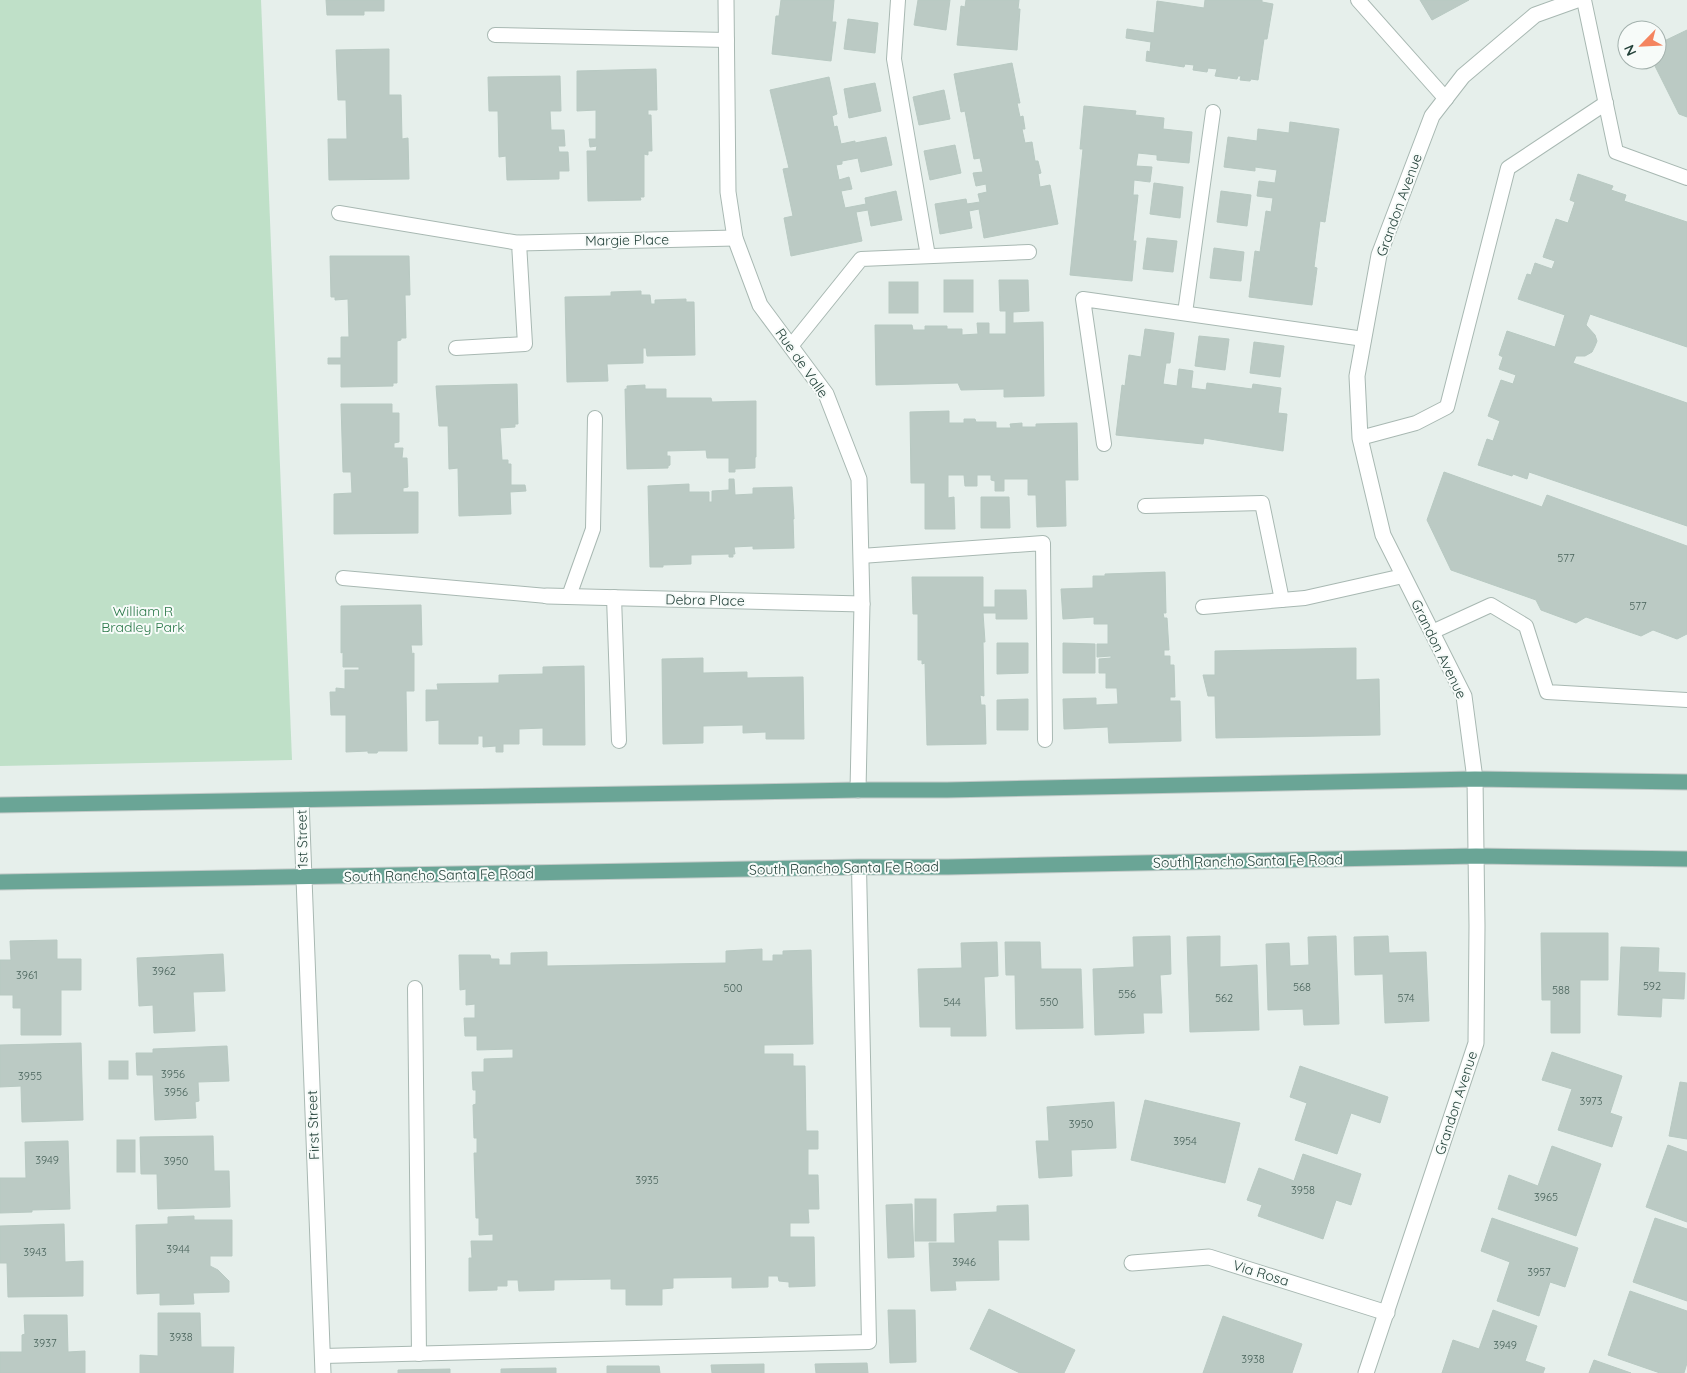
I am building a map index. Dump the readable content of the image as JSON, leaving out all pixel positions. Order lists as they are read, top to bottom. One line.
{"streets":{"main road":["South Rancho Santa Fe Road"],"street":["Grandon Avenue","Margie Place","Rue de Valle","Debra Place","1st Street","First Street","Via Rosa"]},"crossings":[["Grandon Avenue","South Rancho Santa Fe Road"],["Grandon Avenue","Via Rosa"],["Margie Place","Rue de Valle"],["Rue de Valle","Debra Place"],["1st Street","South Rancho Santa Fe Road"],["1st Street","First Street"],["South Rancho Santa Fe Road","First Street"]],"parks":["William R Bradley Park"],"house_numbers":["577","577","3962","3961","592","568","500","588","556","562","574","544","550","3956","3955","3956","3973","3950","3954","3949","3950","3935","3958","3965","3944","3943","3946","3957","3938","3937","3949","3938"],"north":"bottom left"}
